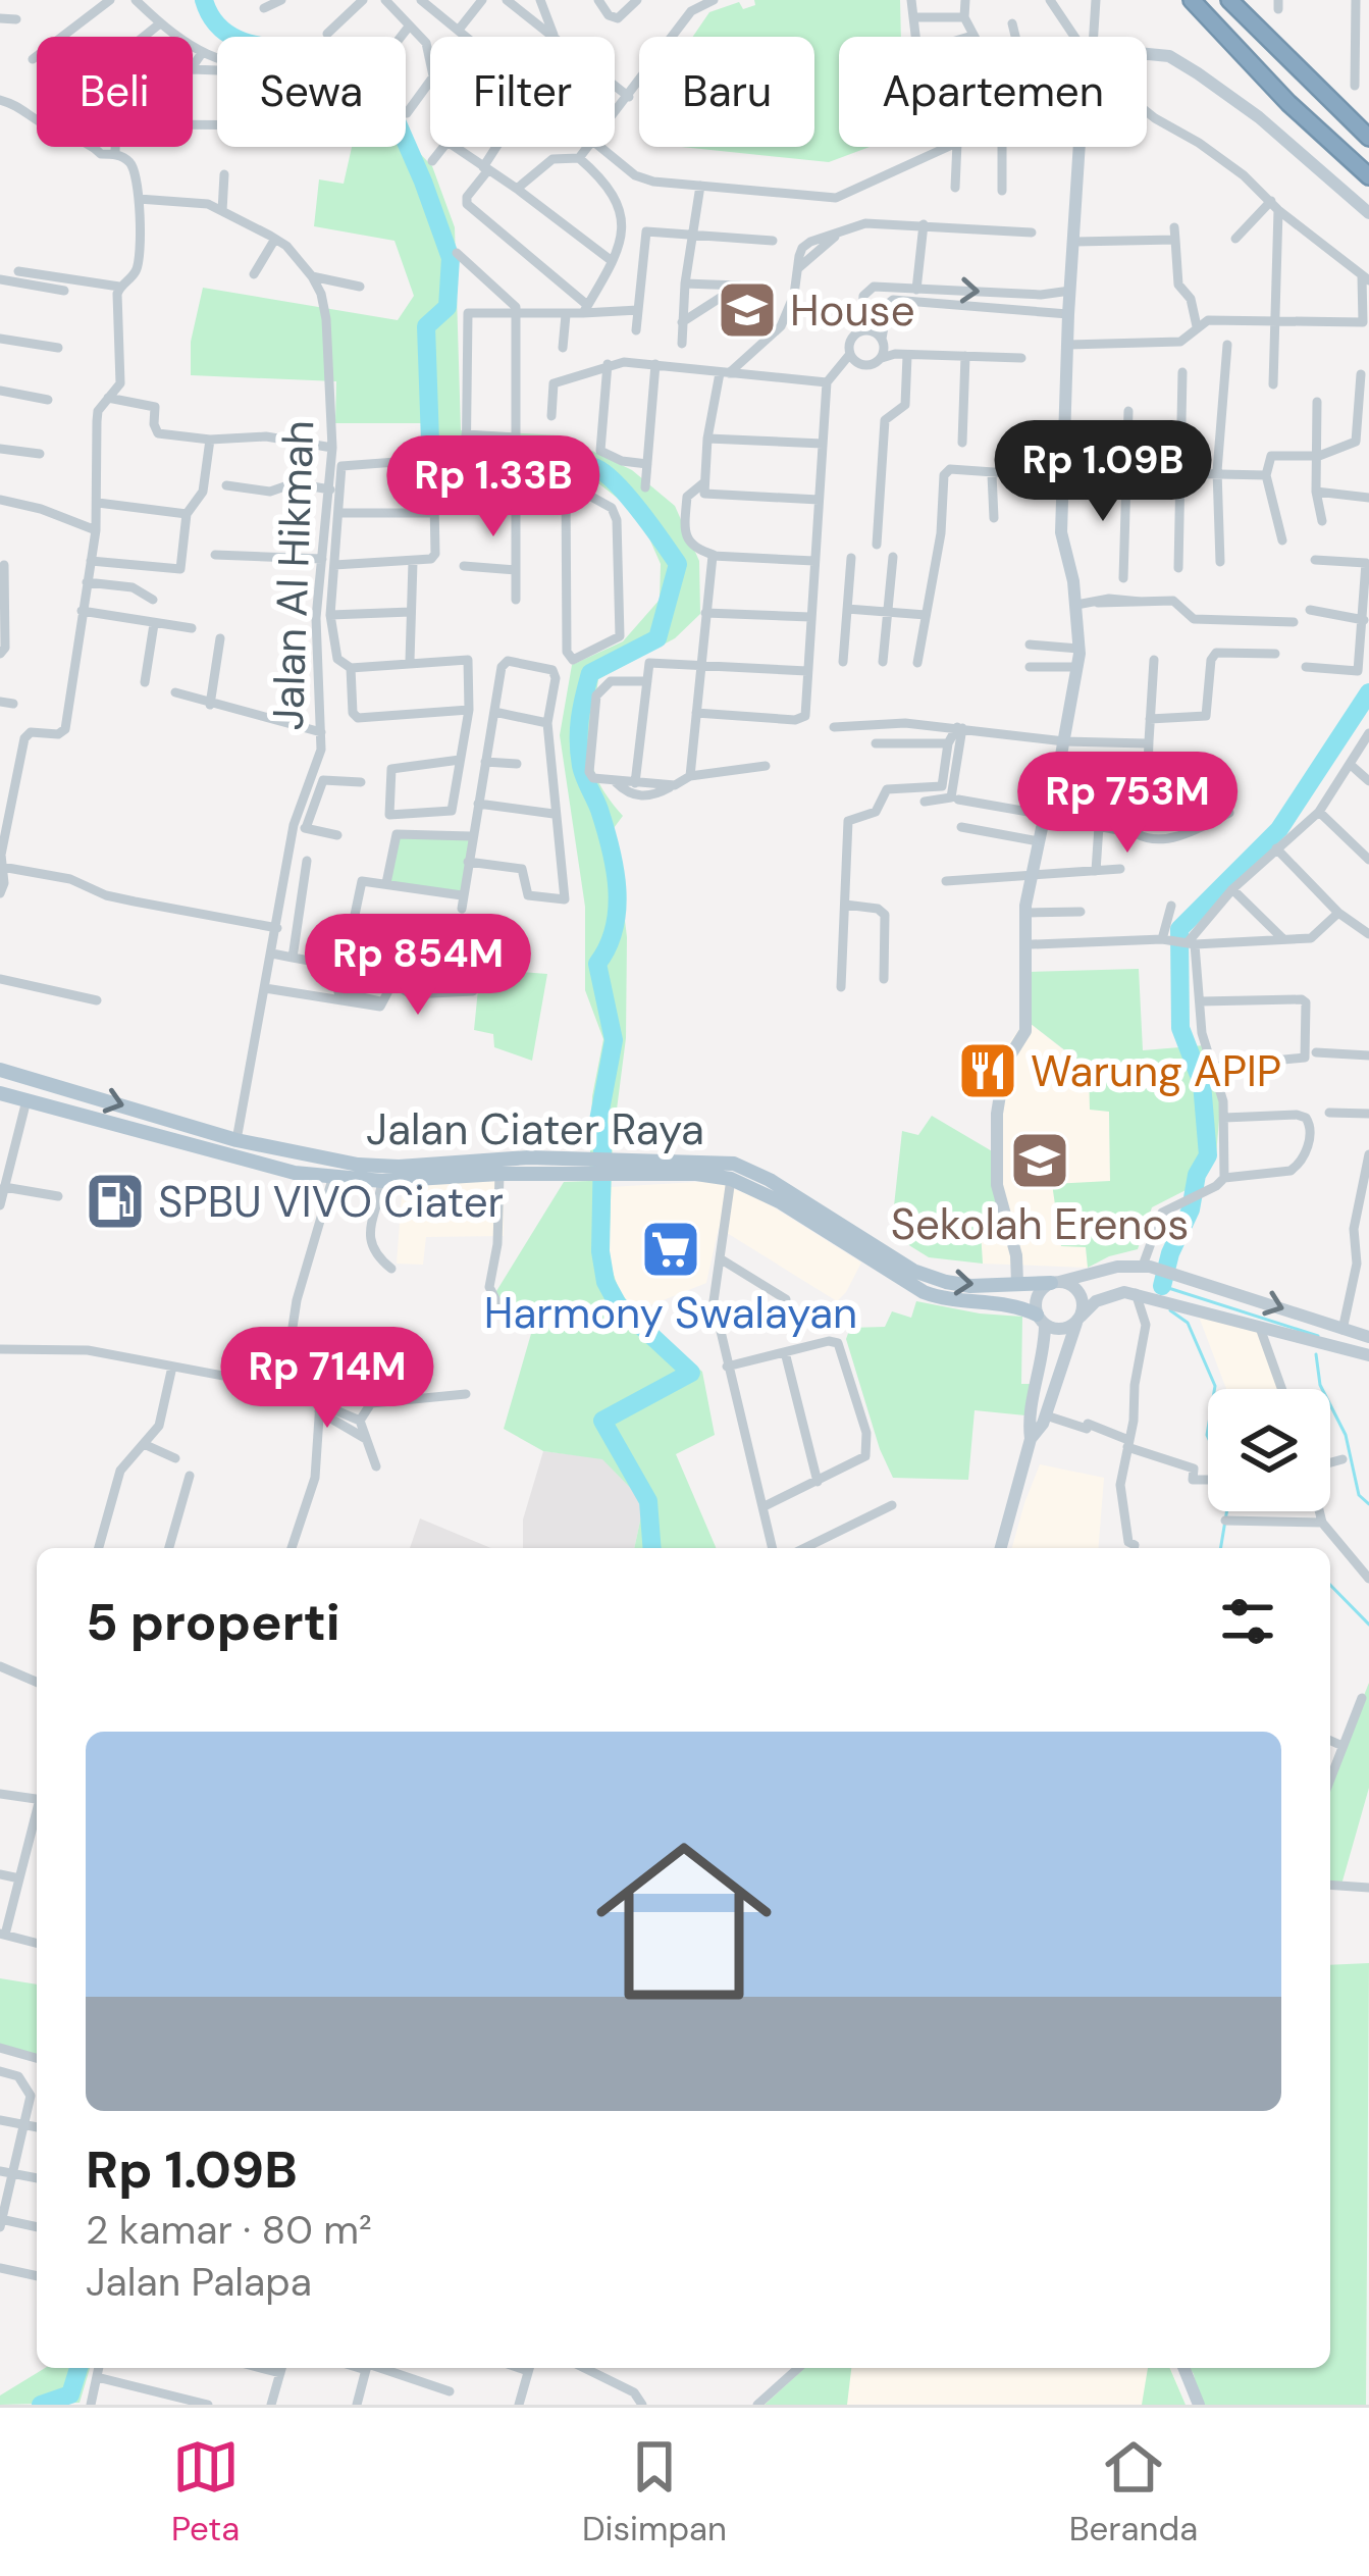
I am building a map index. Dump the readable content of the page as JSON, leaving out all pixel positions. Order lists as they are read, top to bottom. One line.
{"streets":{"main road":["Jalan Ciater Raya"],"street":["Jalan Al Hikmah"]},"crossings":[["Jalan Al Hikmah","Jalan Ciater Raya"]],"places":{"school or university":["House","Sekolah Erenos"],"restaurant":["Warung APIP"],"fuel station":["SPBU VIVO Ciater"],"supermarket":["Harmony Swalayan"]},"page":{"chip":["Beli","Sewa","Filter","Baru","Apartemen"],"price":["Rp 1.09B","Rp 1.33B","Rp 753M","Rp 854M","Rp 714M"],"heading":"5 properti","list":[{"name":"Rp 1.09B","note":"2 kamar · 80 m² · Jalan Palapa"}],"tabs":["Peta","Disimpan","Beranda"]}}
